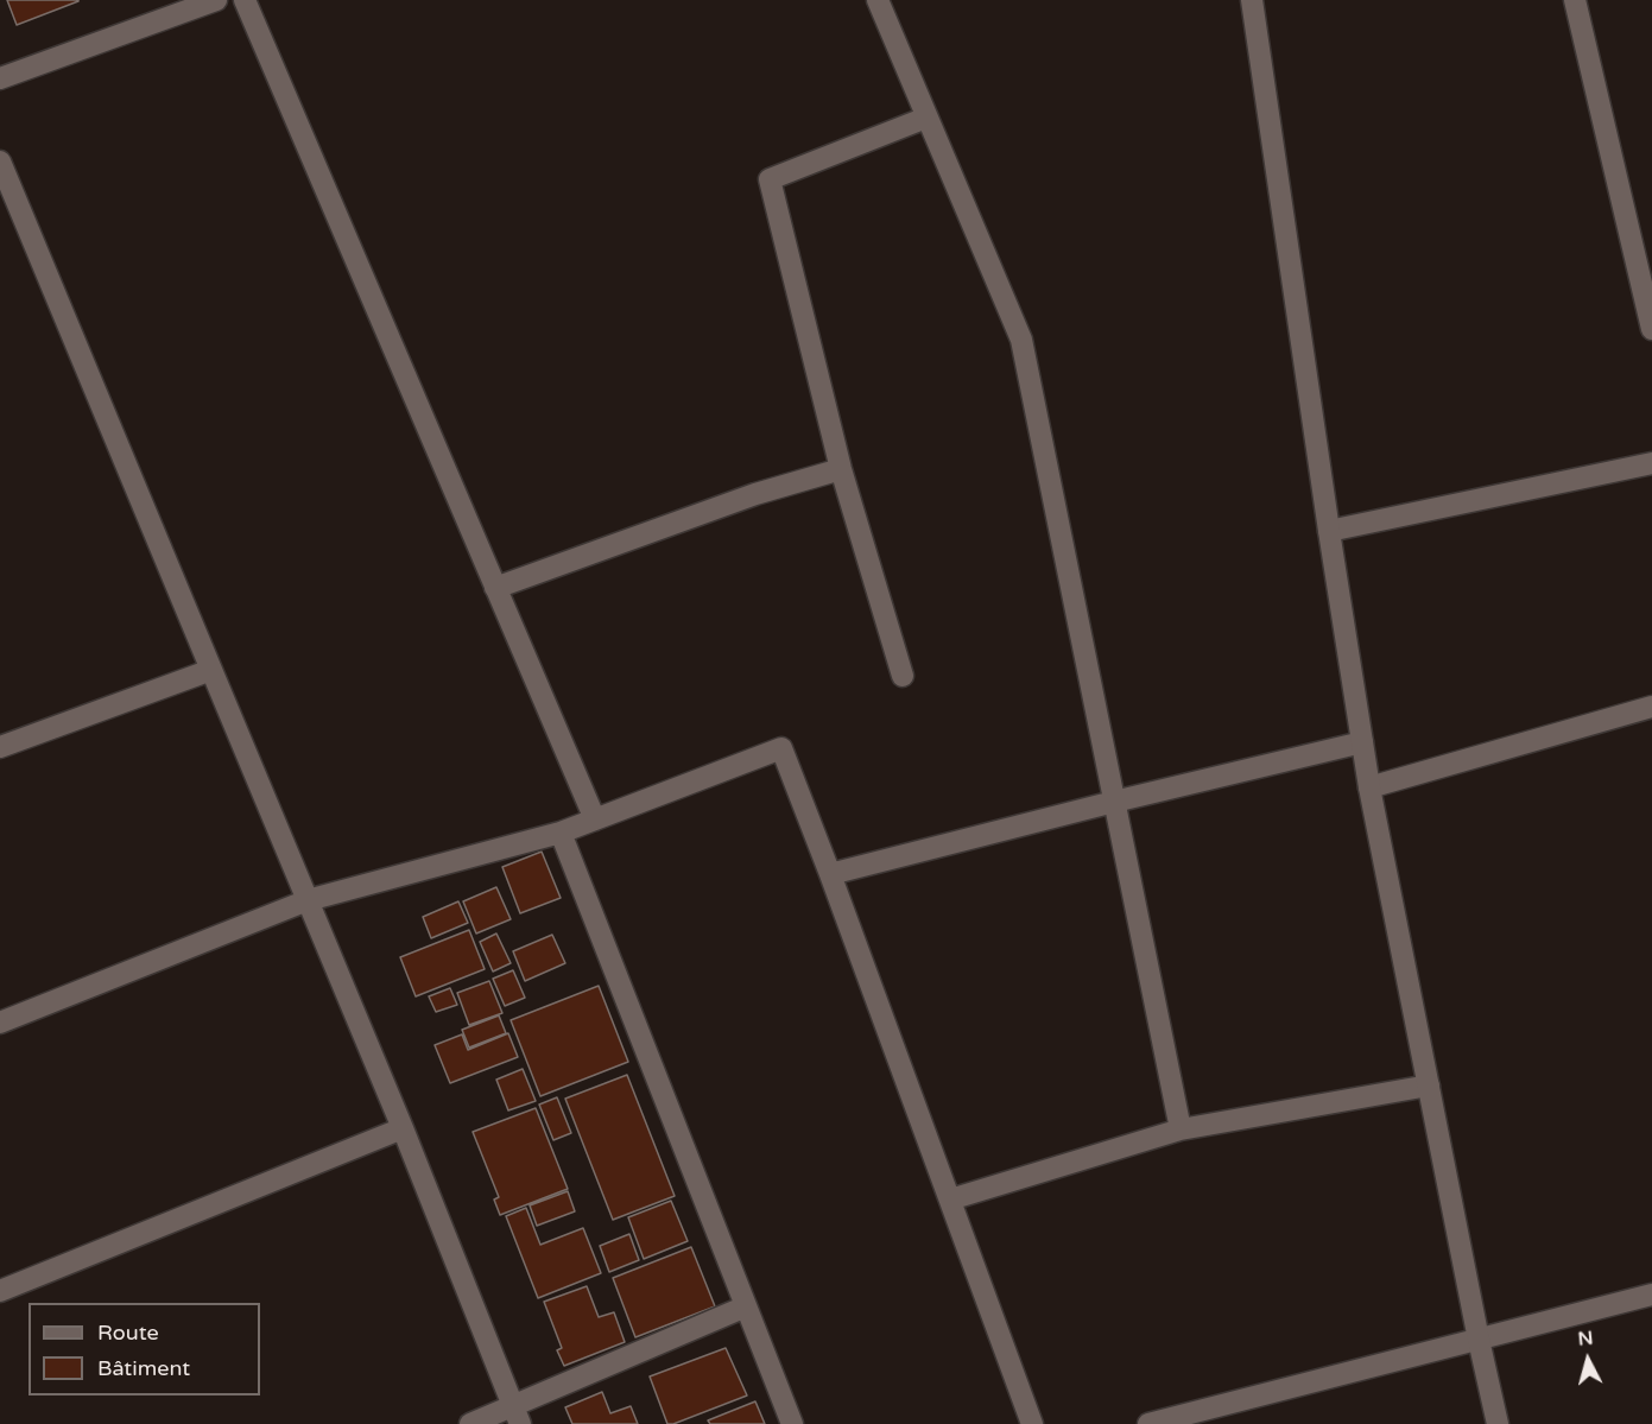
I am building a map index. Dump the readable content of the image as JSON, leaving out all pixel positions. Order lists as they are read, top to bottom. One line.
{"legend":["Route","Bâtiment"],"north":"top"}
